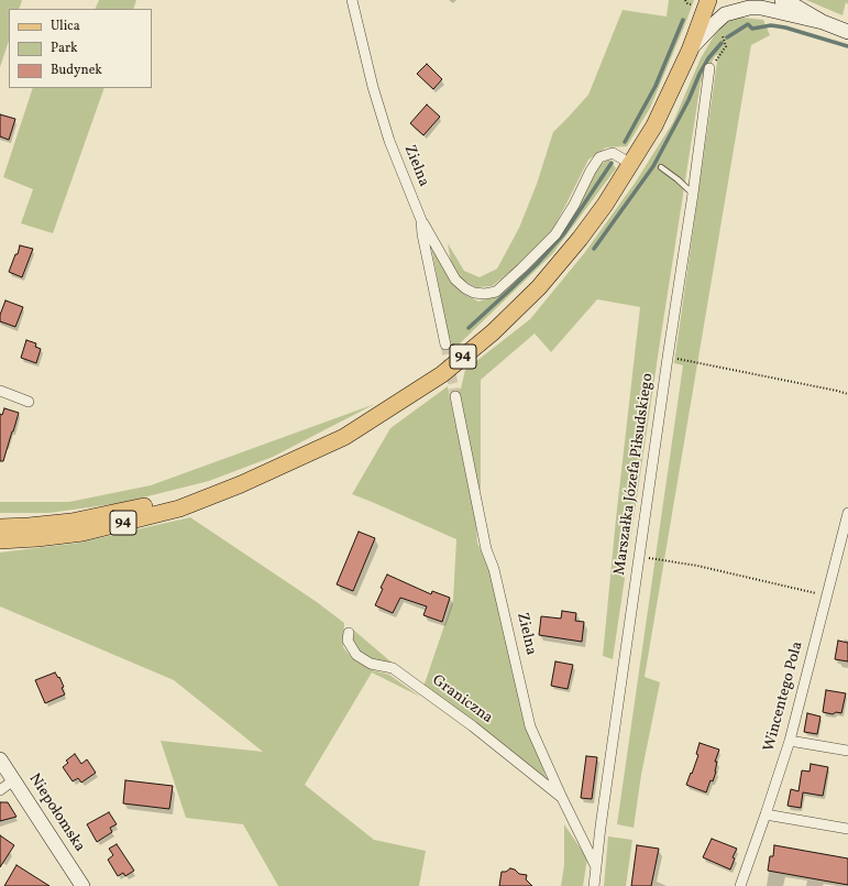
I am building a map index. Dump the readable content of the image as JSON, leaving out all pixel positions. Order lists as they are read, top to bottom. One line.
{"streets":{"main road":["94","Niepołomska"],"street":["Zielna","Marszałka Józefa Piłsudskiego","Wincentego Pola","Graniczna"]},"crossings":[["Zielna","Marszałka Józefa Piłsudskiego"],["Zielna","Graniczna"]],"legend":["Ulica","Park","Budynek"]}
